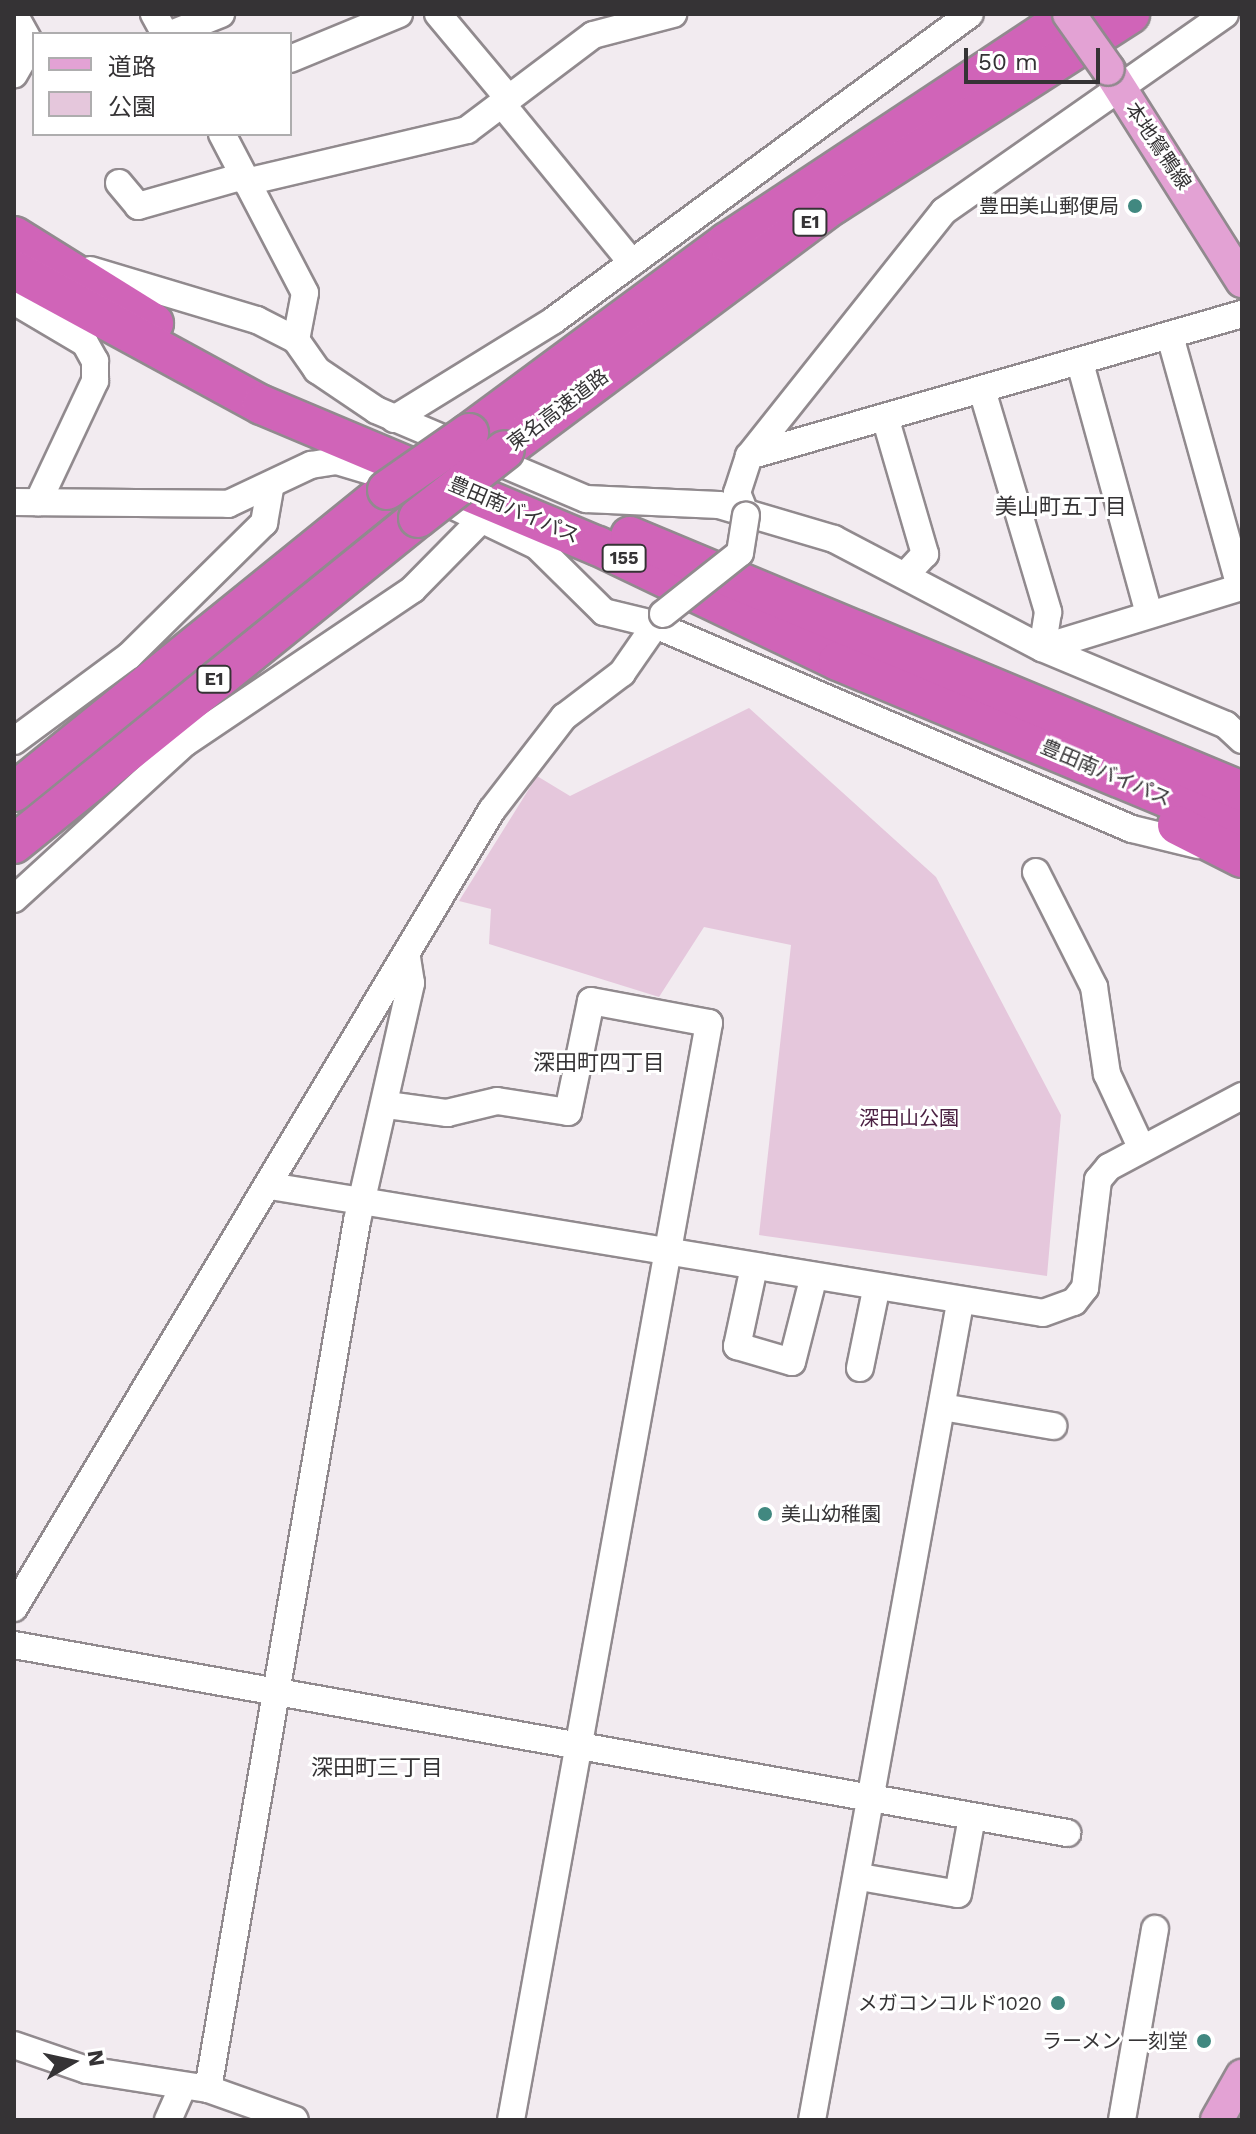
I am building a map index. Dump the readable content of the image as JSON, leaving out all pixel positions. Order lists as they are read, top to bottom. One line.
{"streets":{"highway":["E1","東名高速道路","豊田南バイパス","155"],"main road":["本地鴛鴨線"]},"crossings":[["本地鴛鴨線","東名高速道路"],["豊田南バイパス","155"]],"districts":["美山町五丁目","深田町四丁目","深田町三丁目"],"parks":["深田山公園"],"places":["豊田美山郵便局","美山幼稚園","メガコンコルド1020","ラーメン 一刻堂"],"legend":["道路","公園"],"scale_bar":"50 m","north":"right"}
